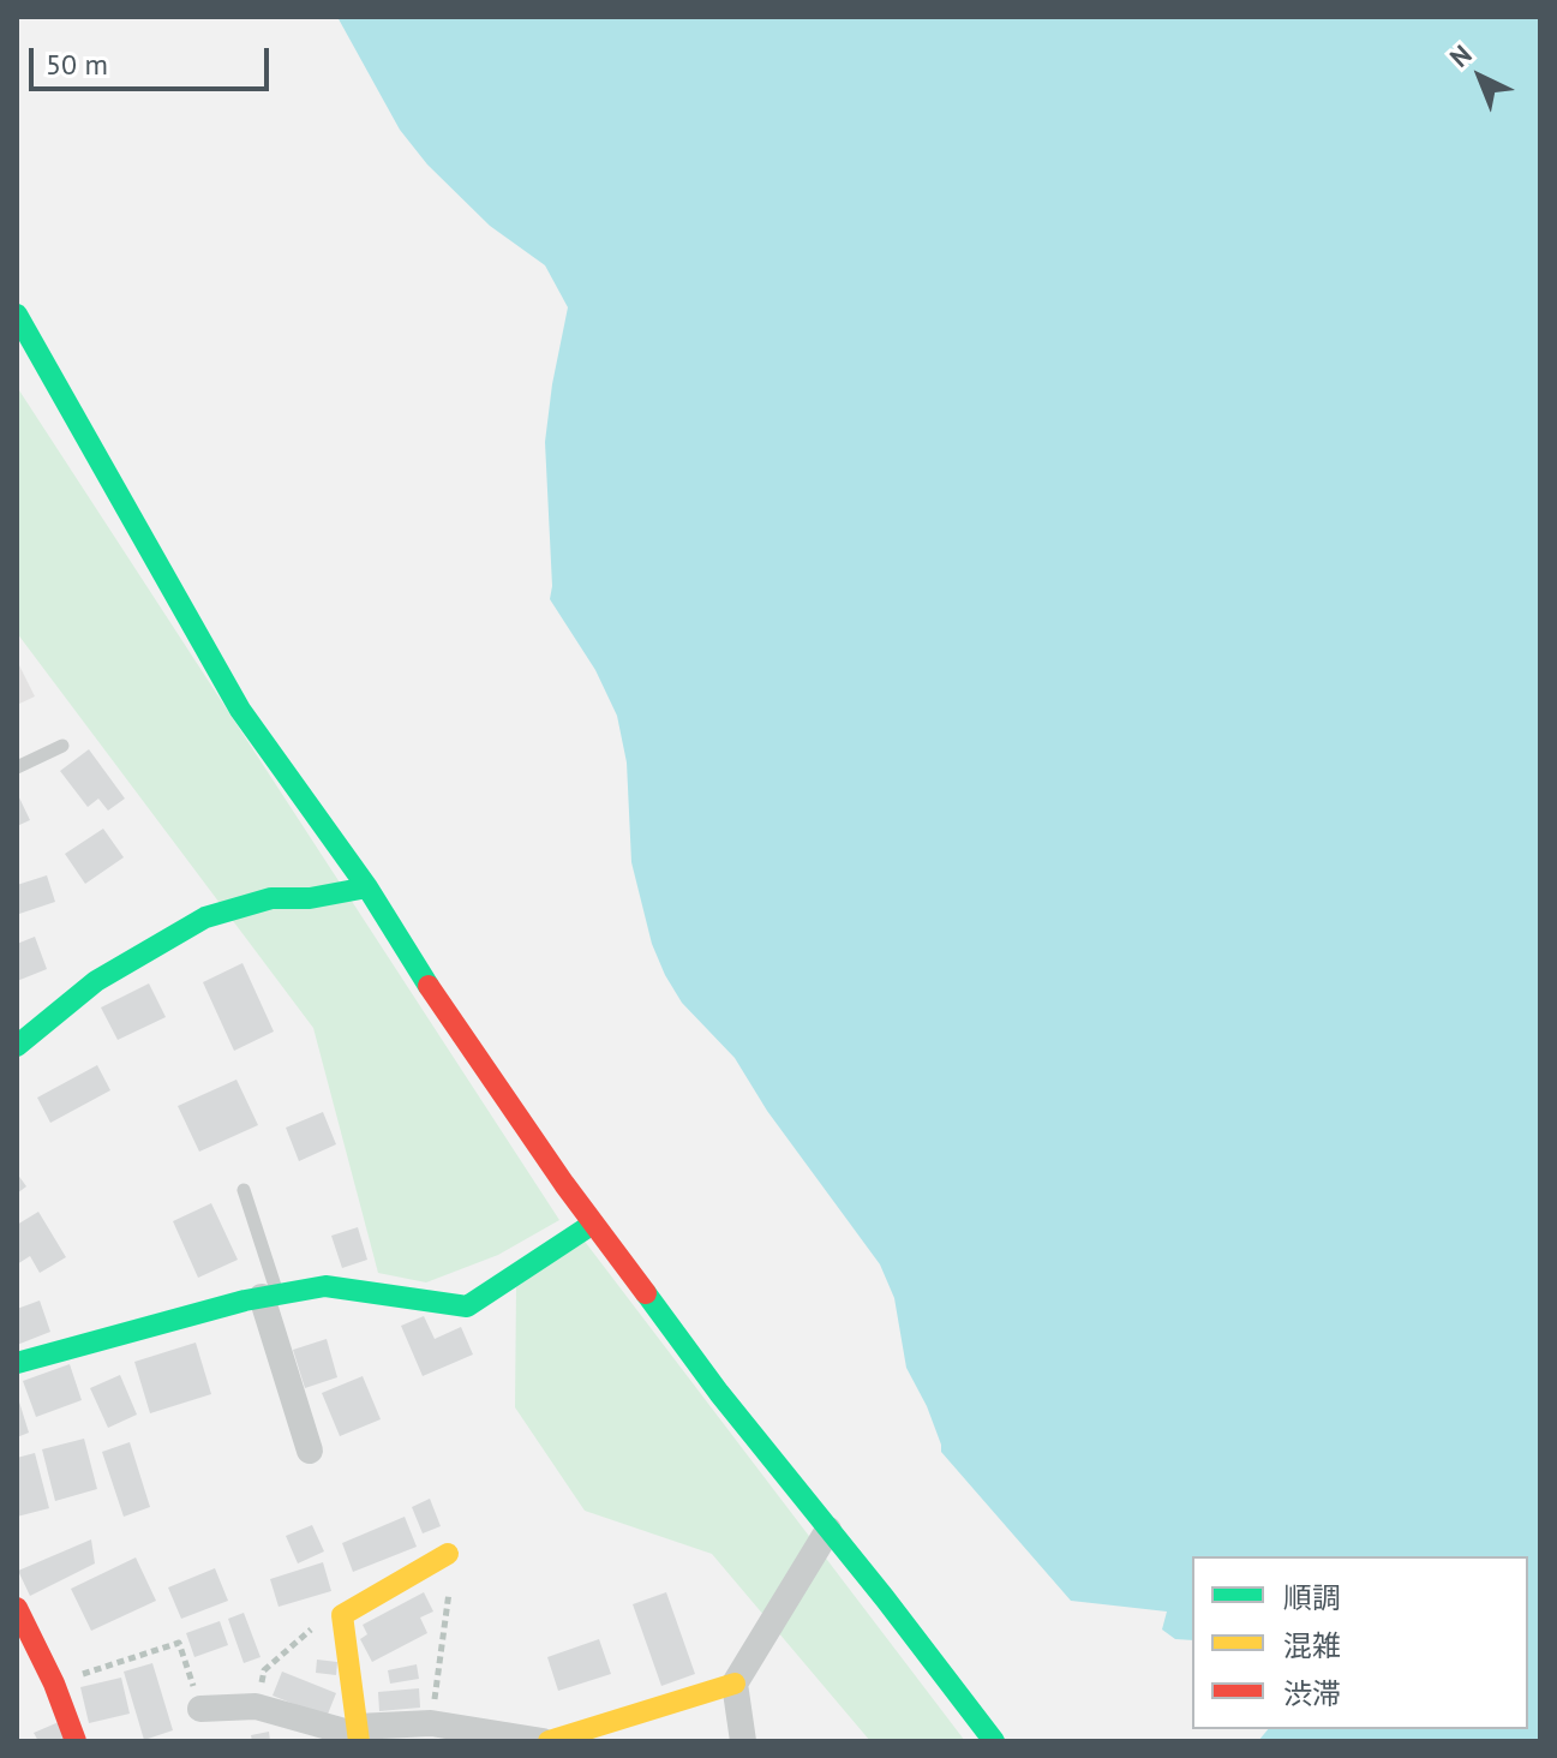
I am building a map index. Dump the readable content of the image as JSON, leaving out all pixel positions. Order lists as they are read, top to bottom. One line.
{"legend":["順調","混雑","渋滞"],"scale_bar":"50 m","north":"top left"}
